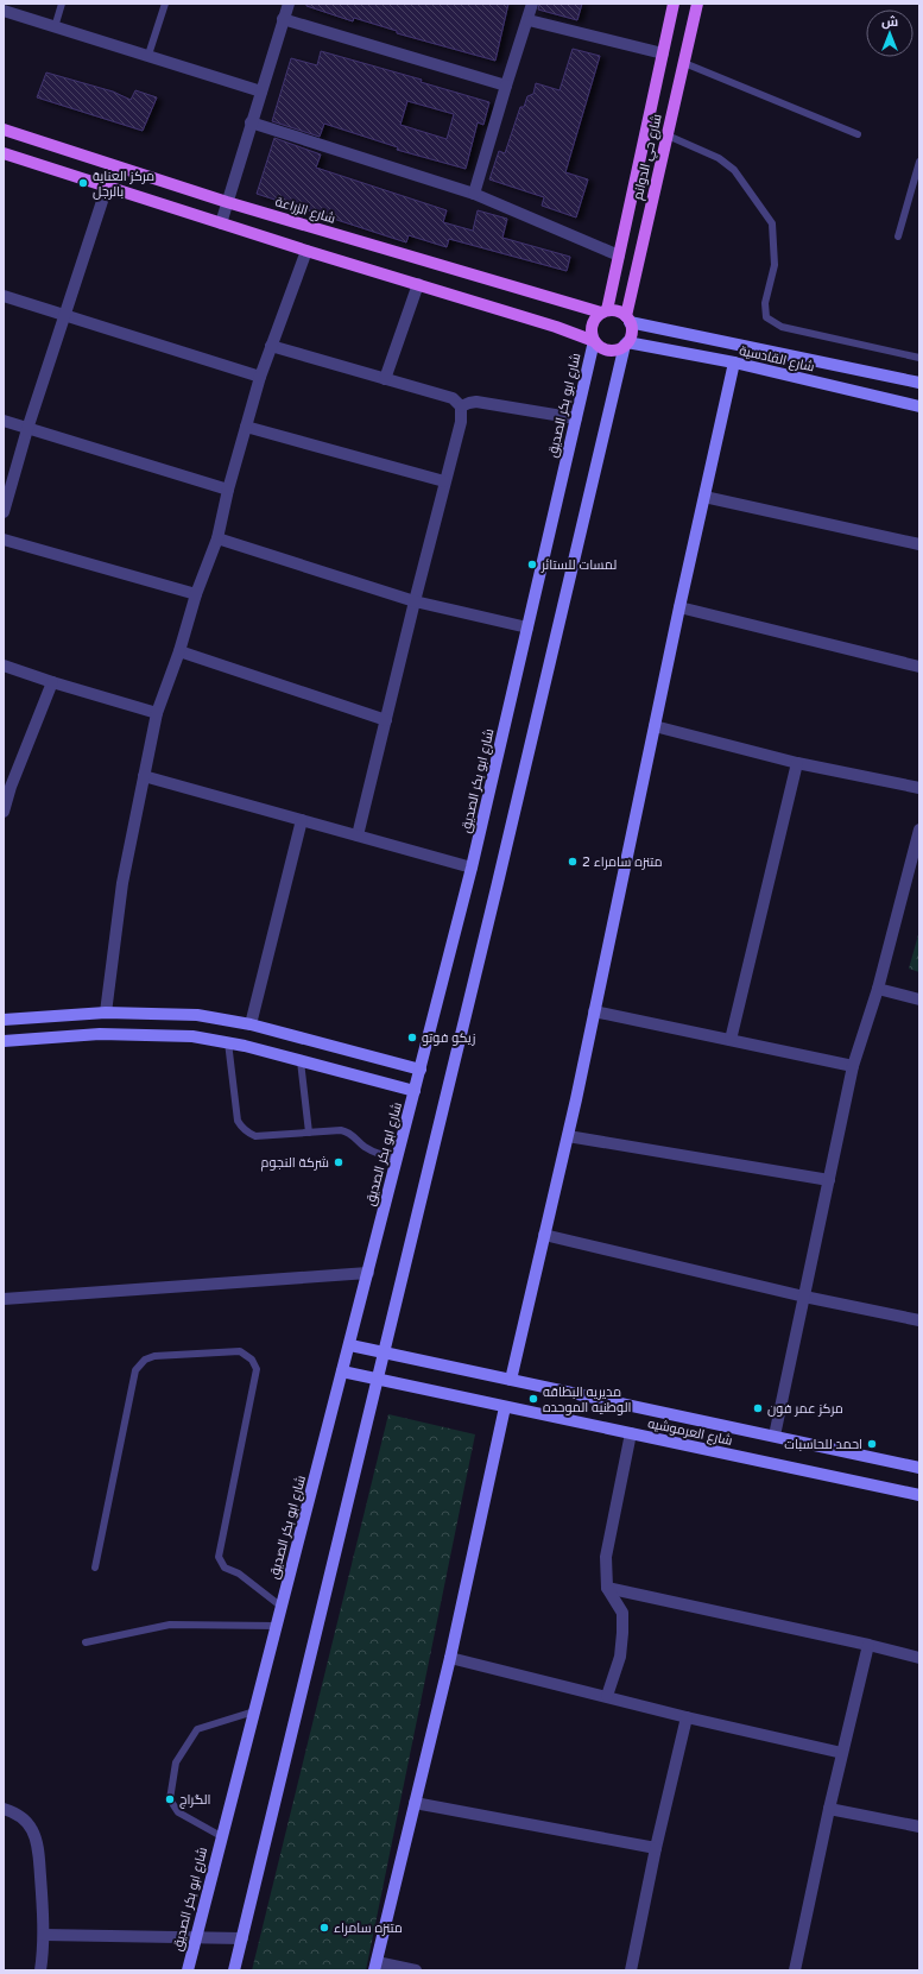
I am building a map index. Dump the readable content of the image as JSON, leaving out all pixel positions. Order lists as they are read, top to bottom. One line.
{"streets":{"main road":["شارع حي الدوانم","شارع الزراعة","شارع القادسية","شارع ابو بكر الصديق","شارع العرموشيه"]},"crossings":[["شارع حي الدوانم","شارع الزراعة"],["شارع حي الدوانم","شارع القادسية"],["شارع حي الدوانم","شارع ابو بكر الصديق"],["شارع الزراعة","شارع القادسية"],["شارع الزراعة","شارع ابو بكر الصديق"],["شارع القادسية","شارع ابو بكر الصديق"],["شارع ابو بكر الصديق","شارع العرموشيه"]],"places":["مركز العناية بالرجل","لمسات للستائر","متنزه سامراء 2","زيكو فوتو","شركة النجوم","مديريه البطاقه الوطنيه الموحده","مركز عمر فون","احمد للحاسبات","الگراج","متنزه سامراء"],"north":"top"}
